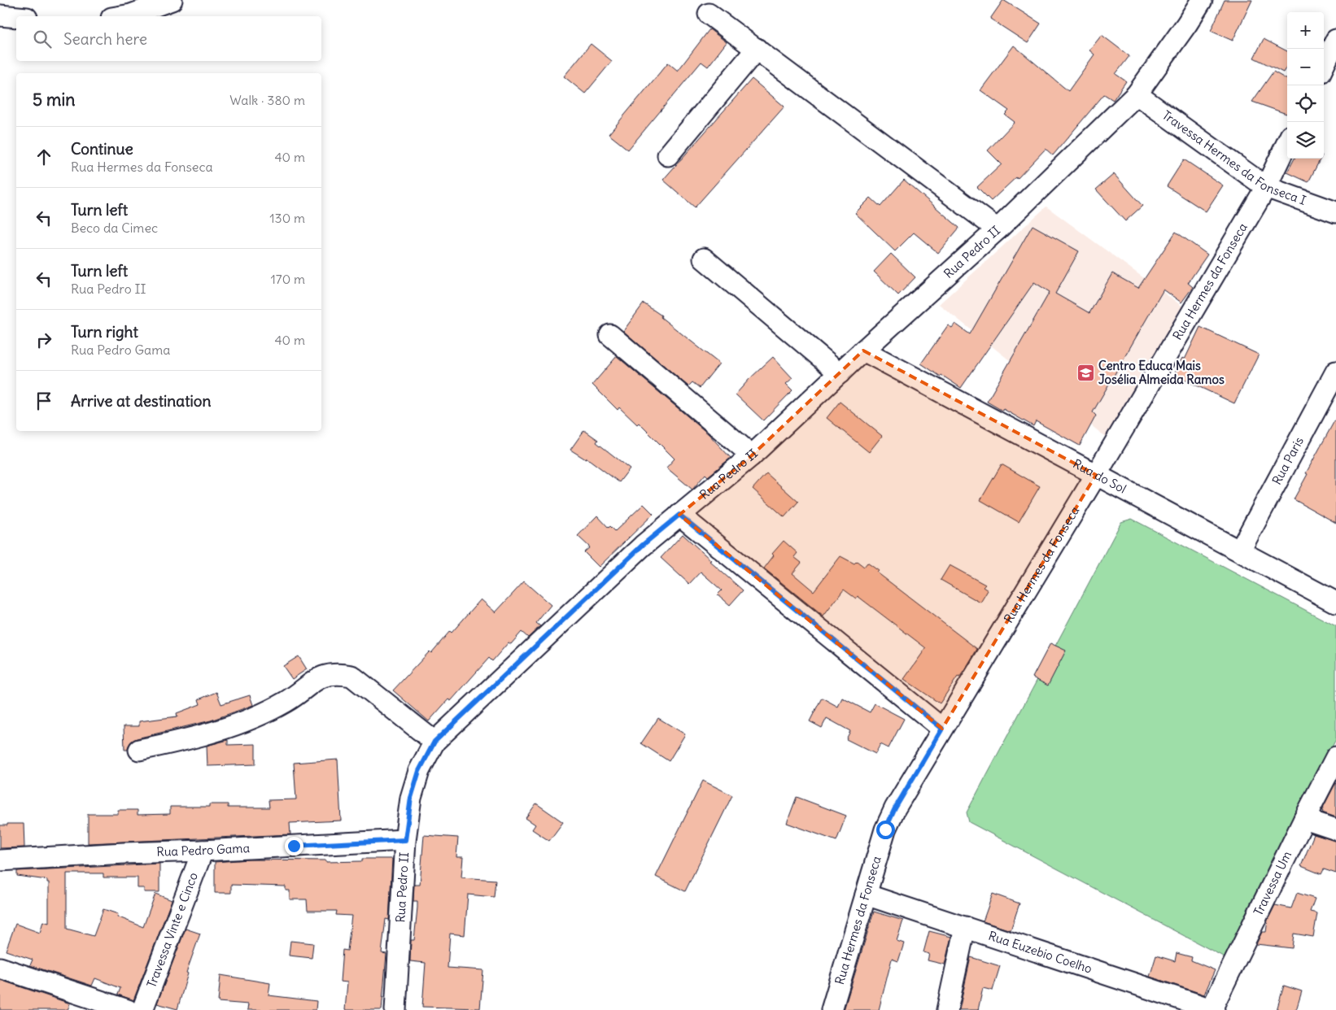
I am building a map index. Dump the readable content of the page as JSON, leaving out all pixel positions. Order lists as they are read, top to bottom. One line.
{"streets":{"street":["Travessa Hermes da Fonseca I","Rua Pedro II","Rua Hermes da Fonseca","Rua Paris","Rua do Sol","Rua Pedro Gama","Travessa Um","Travessa Vinte e Cinco","Rua Euzebio Coelho"]},"crossings":[["Travessa Hermes da Fonseca I","Rua Pedro II"],["Travessa Hermes da Fonseca I","Rua Hermes da Fonseca"],["Rua Pedro II","Rua do Sol"],["Rua Pedro II","Rua Pedro Gama"],["Rua Hermes da Fonseca","Rua do Sol"],["Rua Hermes da Fonseca","Rua Euzebio Coelho"],["Rua Paris","Rua do Sol"],["Rua Pedro Gama","Travessa Vinte e Cinco"],["Travessa Um","Rua Euzebio Coelho"]],"places":{"school or university":["Centro Educa Mais Josélia Almeida Ramos"]},"page":{"map_buttons":["+","−"],"search":"Search here","heading":["5 min","Walk · 380 m"],"list":[["Continue","Rua Hermes da Fonseca","40 m"],["Turn left","Beco da Cimec","130 m"],["Turn left","Rua Pedro II","170 m"],["Turn right","Rua Pedro Gama","40 m"],"Arrive at destination"]}}
